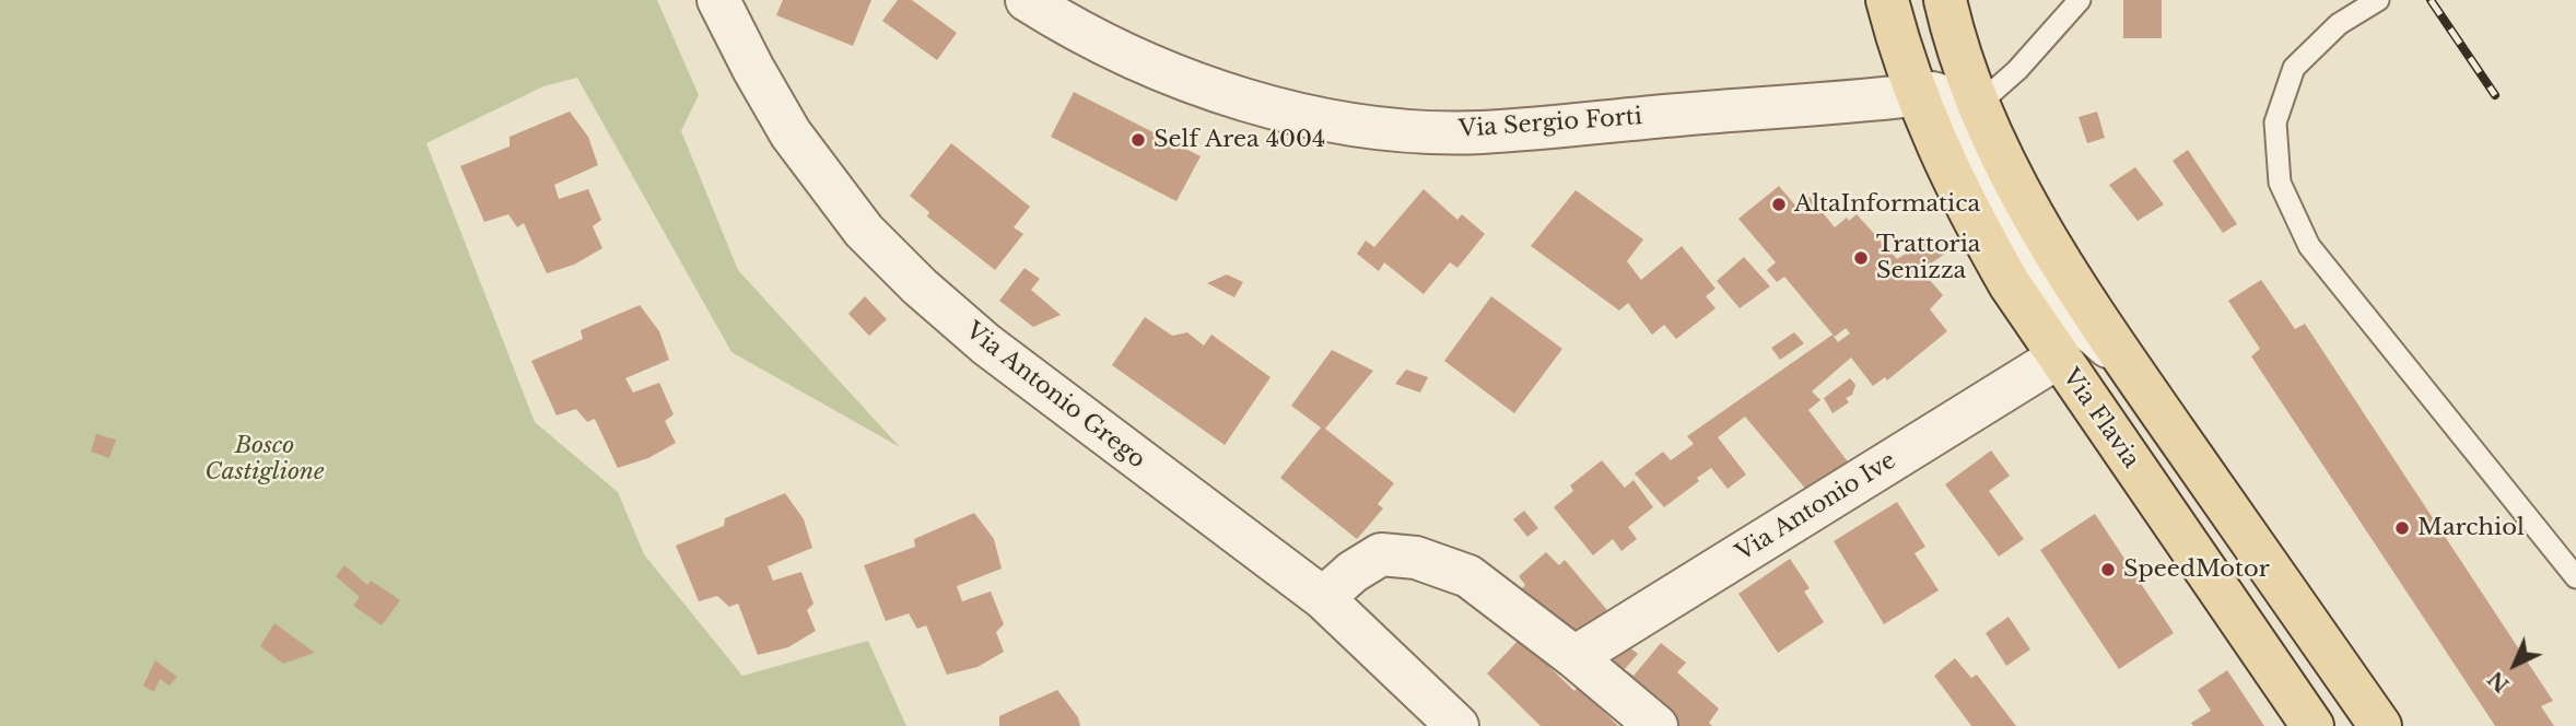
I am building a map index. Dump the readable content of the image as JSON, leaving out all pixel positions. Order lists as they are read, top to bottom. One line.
{"streets":{"main road":["Via Flavia"],"street":["Via Sergio Forti","Via Antonio Grego","Via Antonio Ive"]},"crossings":[["Via Sergio Forti","Via Flavia"],["Via Flavia","Via Antonio Ive"]],"parks":["Bosco Castiglione"],"places":["Self Area 4004","AltaInformatica","Trattoria Senizza","Marchiol","SpeedMotor"],"north":"bottom left"}
